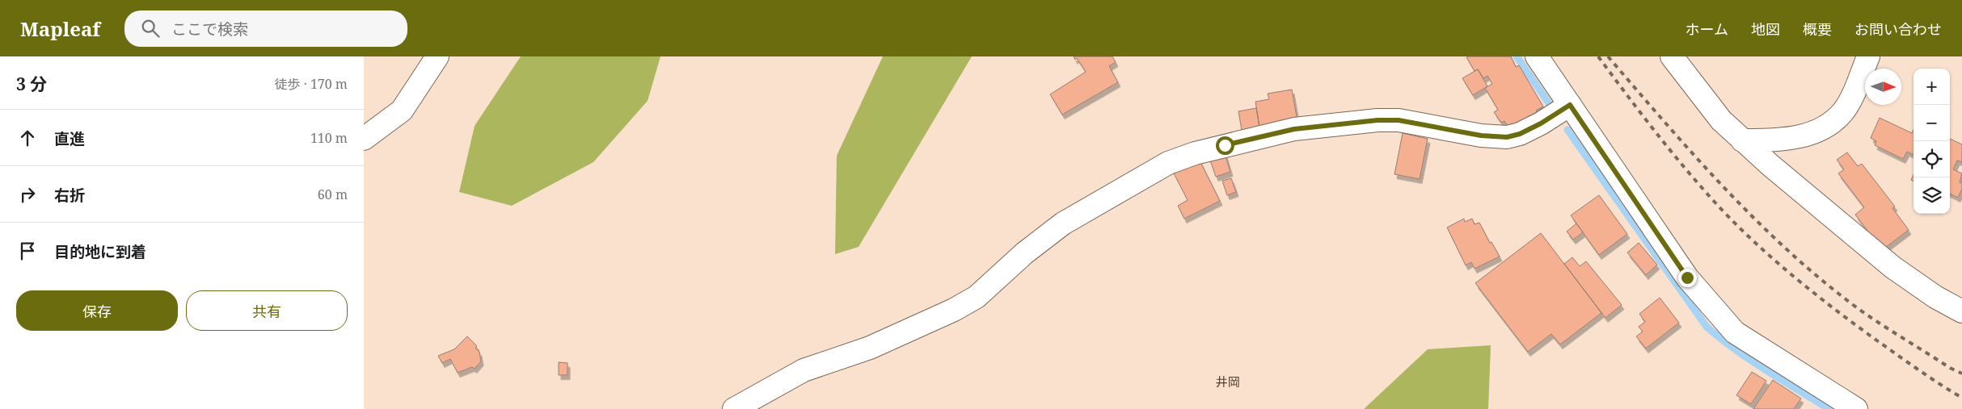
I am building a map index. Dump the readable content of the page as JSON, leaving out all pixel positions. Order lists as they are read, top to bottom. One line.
{"districts":["井岡"],"north":"right","page":{"header":"Mapleaf","search":"ここで検索","nav":["ホーム","地図","概要","お問い合わせ"],"heading":["3 分","徒歩 · 170 m"],"map_buttons":["+","−"],"list":[["直進","110 m"],["右折","60 m"],"目的地に到着"],"buttons":["保存","共有"]}}
